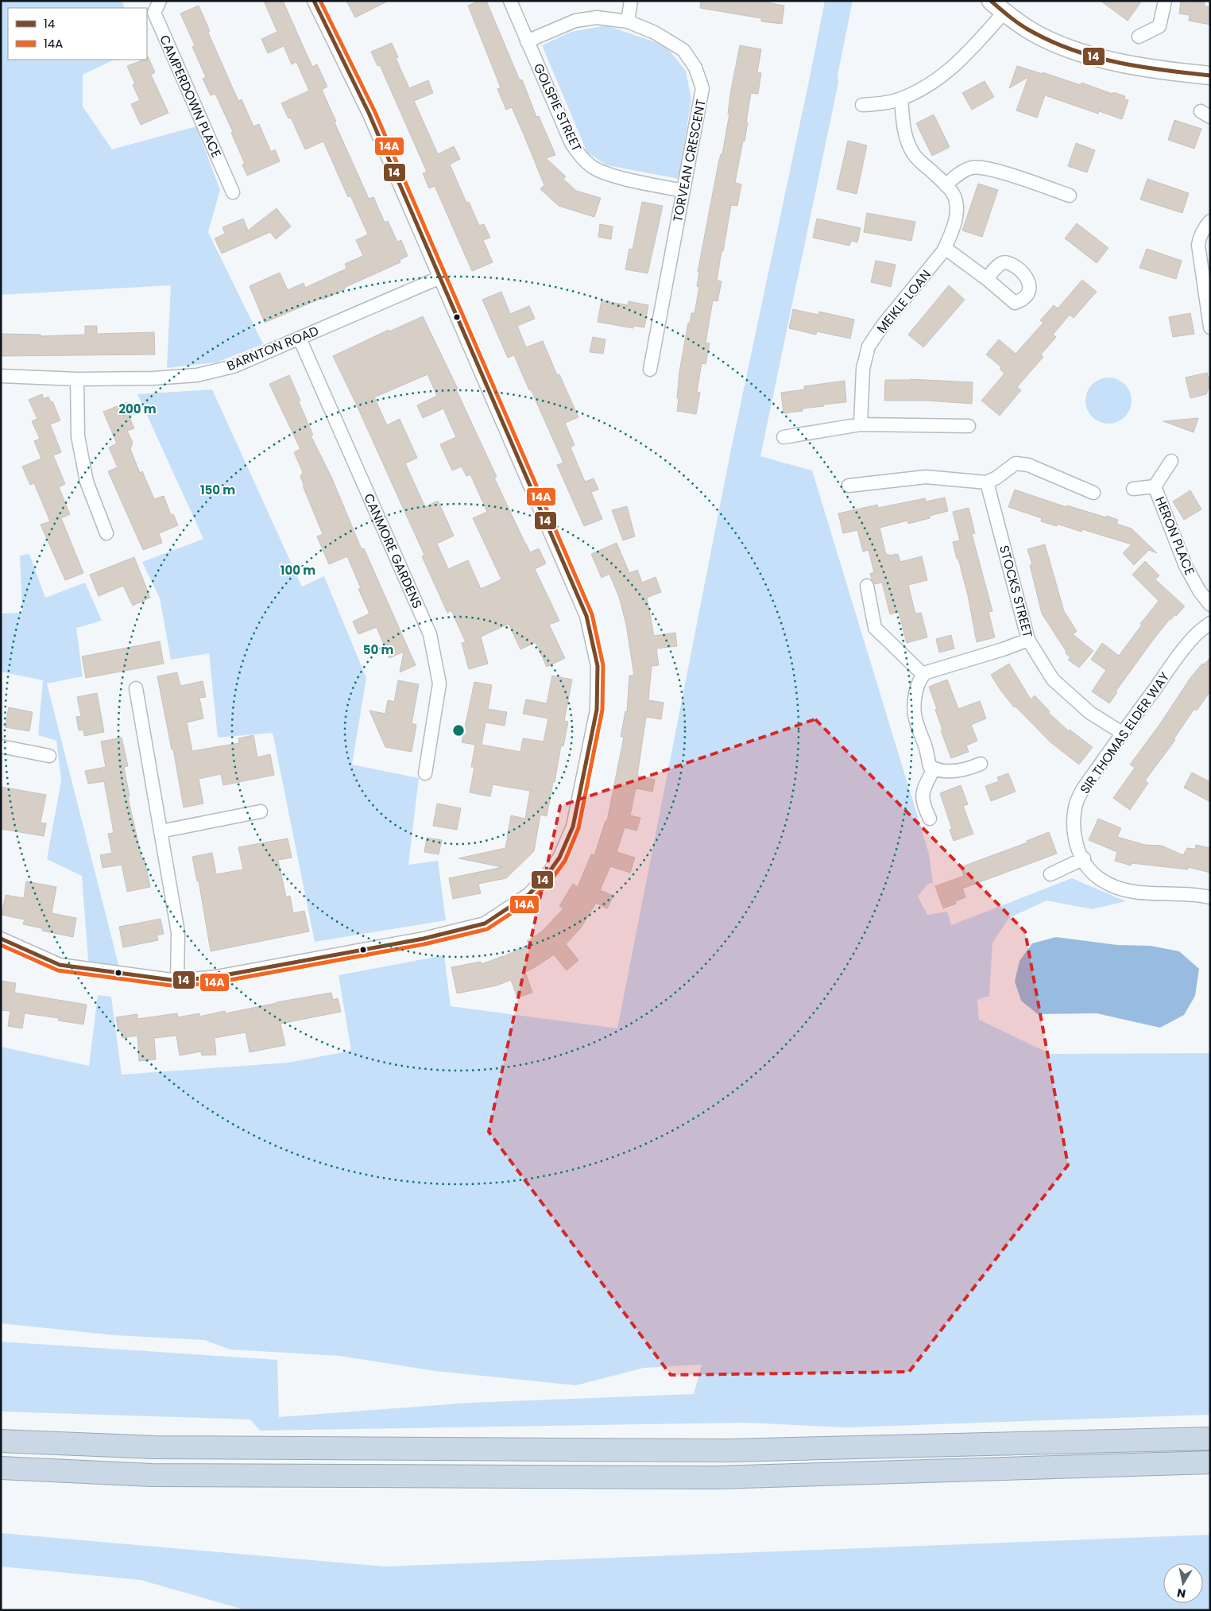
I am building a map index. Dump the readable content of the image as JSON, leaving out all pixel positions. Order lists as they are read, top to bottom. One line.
{"streets":{"street":["CAMPERDOWN PLACE","GOLSPIE STREET","TORVEAN CRESCENT","MEIKLE LOAN","BARNTON ROAD","HERON PLACE","CANMORE GARDENS","STOCKS STREET","SIR THOMAS ELDER WAY"]},"crossings":[["GOLSPIE STREET","TORVEAN CRESCENT"],["BARNTON ROAD","CANMORE GARDENS"],["STOCKS STREET","SIR THOMAS ELDER WAY"]],"lines":["transit line 14","transit line 14A"],"legend":["14","14A"],"north":"bottom","rings":["200 m","150 m","100 m","50 m"]}
